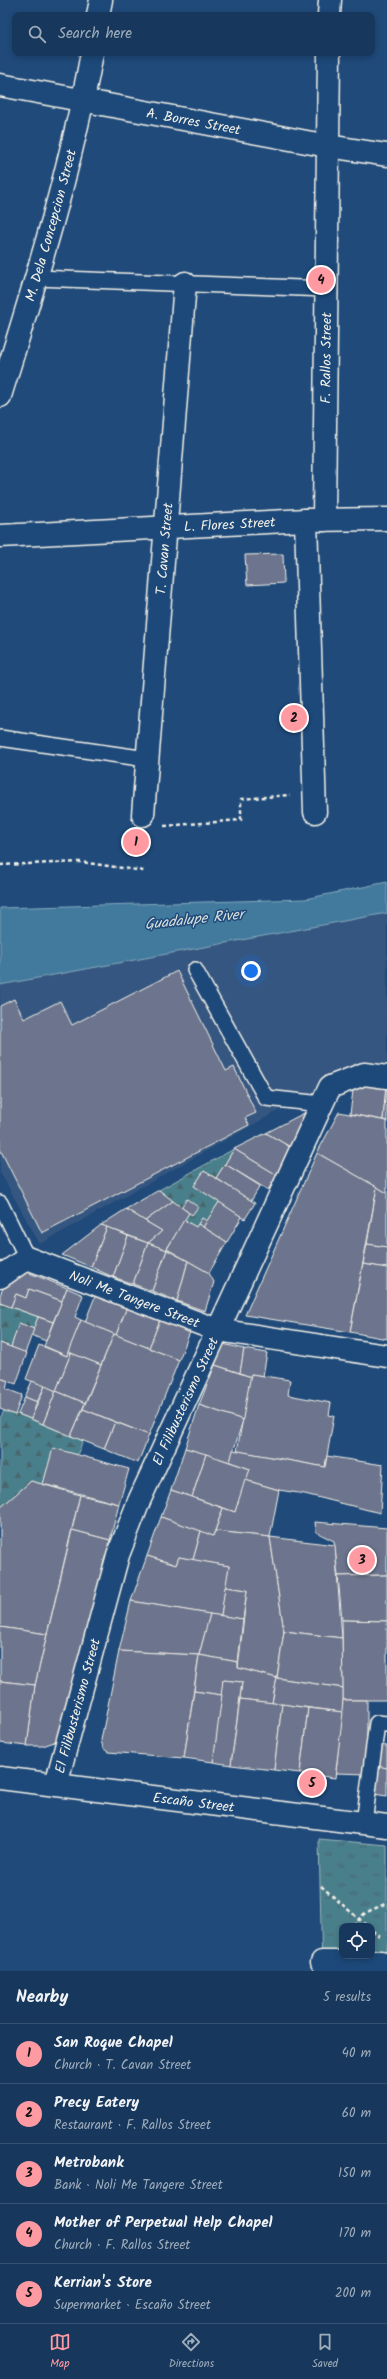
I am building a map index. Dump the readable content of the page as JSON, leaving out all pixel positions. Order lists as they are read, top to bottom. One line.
{"streets":{"street":["A. Borres Street","M. Dela Concepcion Street","F. Rallos Street","L. Flores Street","T. Cavan Street","Noli Me Tangere Street","El Filibusterismo Street","Escaño Street"]},"crossings":[["A. Borres Street","M. Dela Concepcion Street"],["A. Borres Street","F. Rallos Street"],["F. Rallos Street","L. Flores Street"],["L. Flores Street","T. Cavan Street"],["Noli Me Tangere Street","El Filibusterismo Street"],["El Filibusterismo Street","Escaño Street"]],"water":["Guadalupe River"],"page":{"search":"Search here","pins":["4","2","1","3","5"],"heading":["Nearby","5 results"],"list":[{"mark":"1","name":"San Roque Chapel","note":"Church · T. Cavan Street","value":"40 m"},{"mark":"2","name":"Precy Eatery","note":"Restaurant · F. Rallos Street","value":"60 m"},{"mark":"3","name":"Metrobank","note":"Bank · Noli Me Tangere Street","value":"150 m"},{"mark":"4","name":"Mother of Perpetual Help Chapel","note":"Church · F. Rallos Street","value":"170 m"},{"mark":"5","name":"Kerrian's Store","note":"Supermarket · Escaño Street","value":"200 m"}],"nav":["Map","Directions","Saved"]}}
